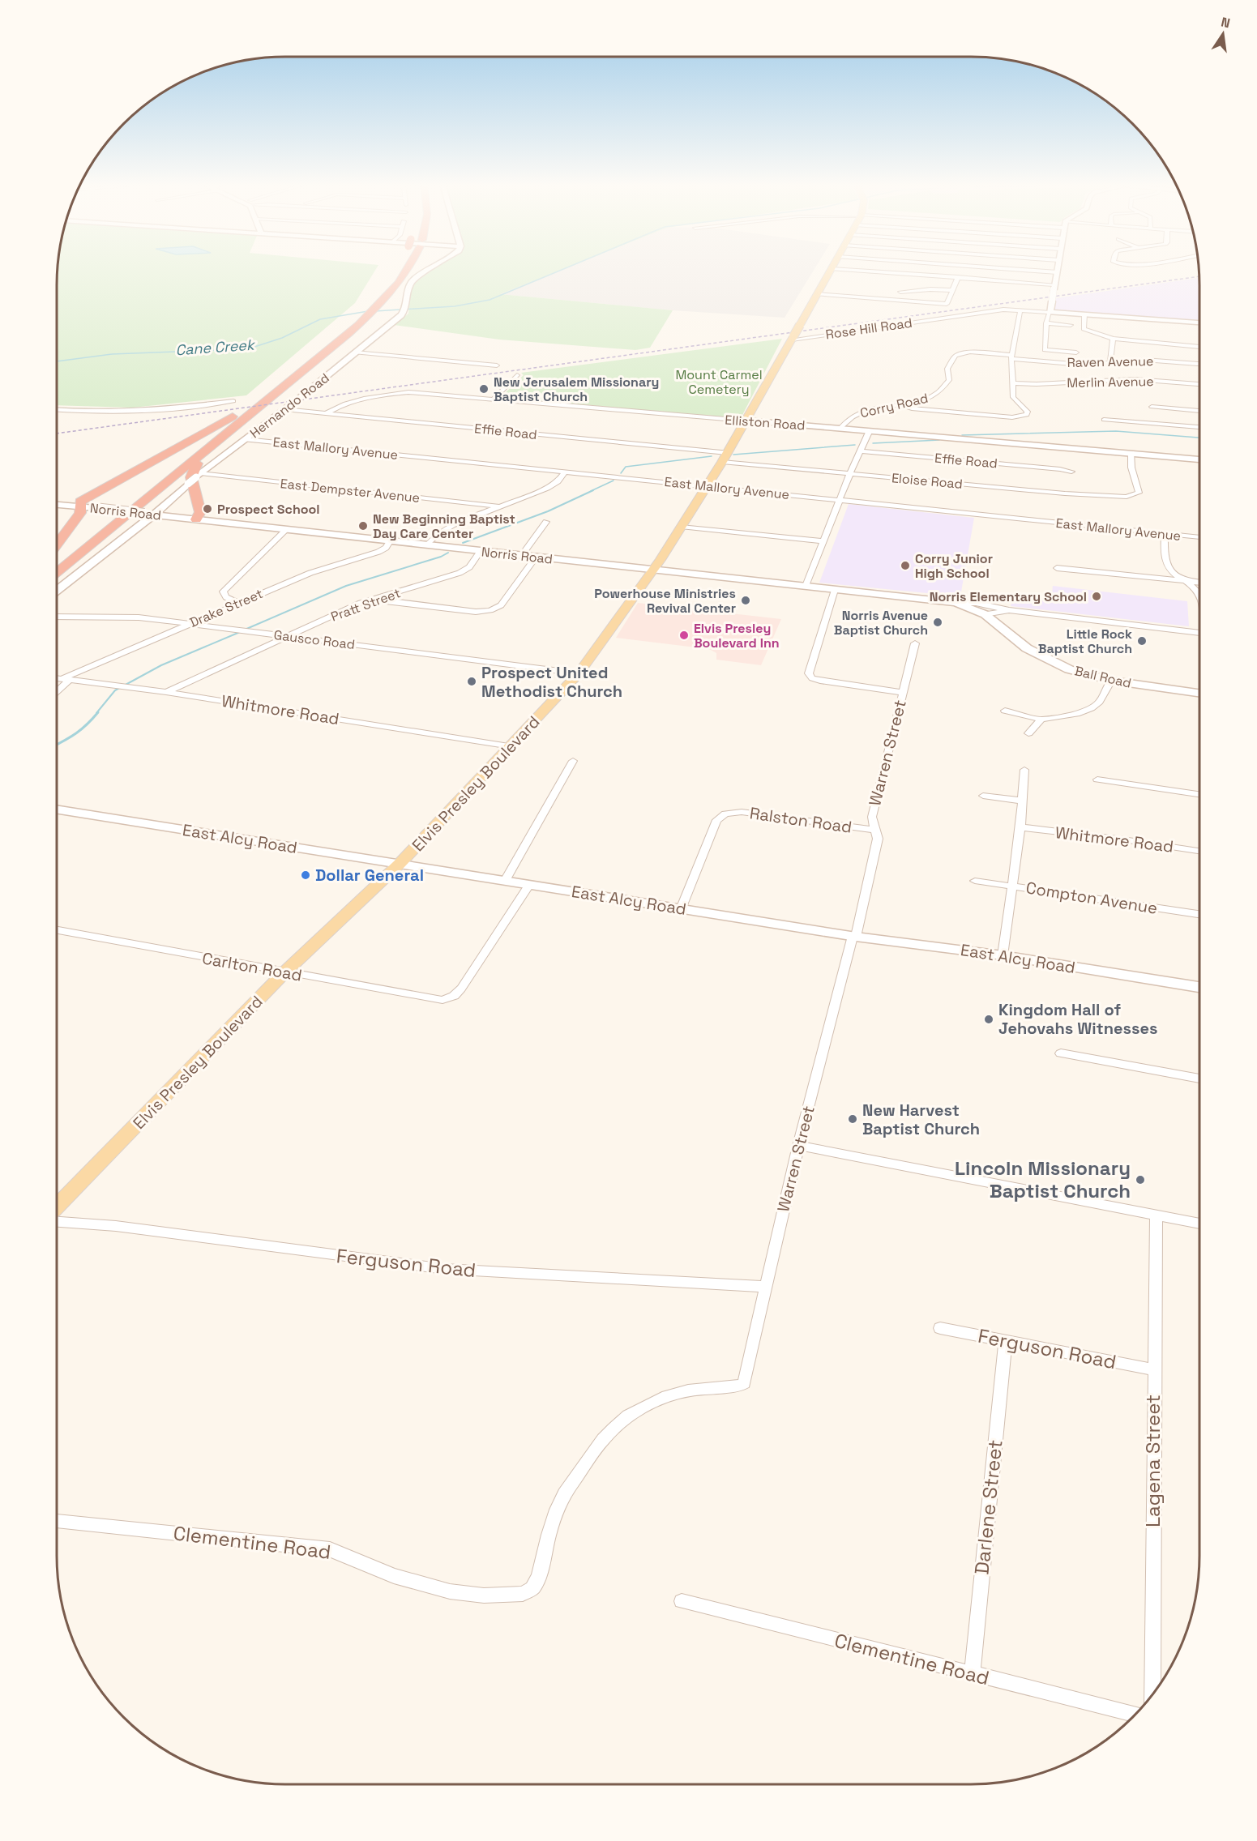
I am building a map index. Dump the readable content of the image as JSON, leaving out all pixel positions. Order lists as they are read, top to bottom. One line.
{"streets":{"main road":["Elvis Presley Boulevard"],"street":["Rose Hill Road","Raven Avenue","Merlin Avenue","Hernando Road","Corry Road","Elliston Road","Effie Road","East Mallory Avenue","Eloise Road","East Dempster Avenue","Norris Road","Pratt Street","Drake Street","Gausco Road","Ball Road","Whitmore Road","Warren Street","Ralston Road","East Alcy Road","Compton Avenue","Carlton Road","Ferguson Road","Lagena Street","Darlene Street","Clementine Road"]},"crossings":[["Rose Hill Road","Elvis Presley Boulevard"],["Raven Avenue","Corry Road"],["Hernando Road","Effie Road"],["Hernando Road","East Mallory Avenue"],["Hernando Road","East Dempster Avenue"],["Hernando Road","Norris Road"],["Corry Road","Elliston Road"],["Corry Road","Effie Road"],["Corry Road","East Mallory Avenue"],["Corry Road","Eloise Road"],["Corry Road","Norris Road"],["Elliston Road","Effie Road"],["Elliston Road","Eloise Road"],["Elliston Road","Elvis Presley Boulevard"],["Effie Road","Elvis Presley Boulevard"],["East Mallory Avenue","Elvis Presley Boulevard"],["Eloise Road","Elvis Presley Boulevard"],["Norris Road","Pratt Street"],["Norris Road","Drake Street"],["Norris Road","Ball Road"],["Norris Road","Warren Street"],["Norris Road","Elvis Presley Boulevard"],["Pratt Street","Gausco Road"],["Pratt Street","Whitmore Road"],["Drake Street","Gausco Road"],["Drake Street","Whitmore Road"],["Gausco Road","Elvis Presley Boulevard"],["Whitmore Road","Elvis Presley Boulevard"],["Warren Street","Ralston Road"],["Warren Street","East Alcy Road"],["Warren Street","Ferguson Road"],["Warren Street","Clementine Road"],["Elvis Presley Boulevard","East Alcy Road"],["Elvis Presley Boulevard","Carlton Road"],["Ralston Road","East Alcy Road"],["East Alcy Road","Carlton Road"],["Ferguson Road","Lagena Street"],["Ferguson Road","Darlene Street"],["Darlene Street","Clementine Road"]],"water":["Cane Creek"],"parks":["Mount Carmel Cemetery"],"places":["New Jerusalem Missionary Baptist Church","Prospect School","New Beginning Baptist Day Care Center","Corry Junior High School","Norris Elementary School","Powerhouse Ministries Revival Center","Norris Avenue Baptist Church","Elvis Presley Boulevard Inn","Little Rock Baptist Church","Prospect United Methodist Church","Dollar General","Kingdom Hall of Jehovahs Witnesses","New Harvest Baptist Church","Lincoln Missionary Baptist Church"],"north":"top"}
